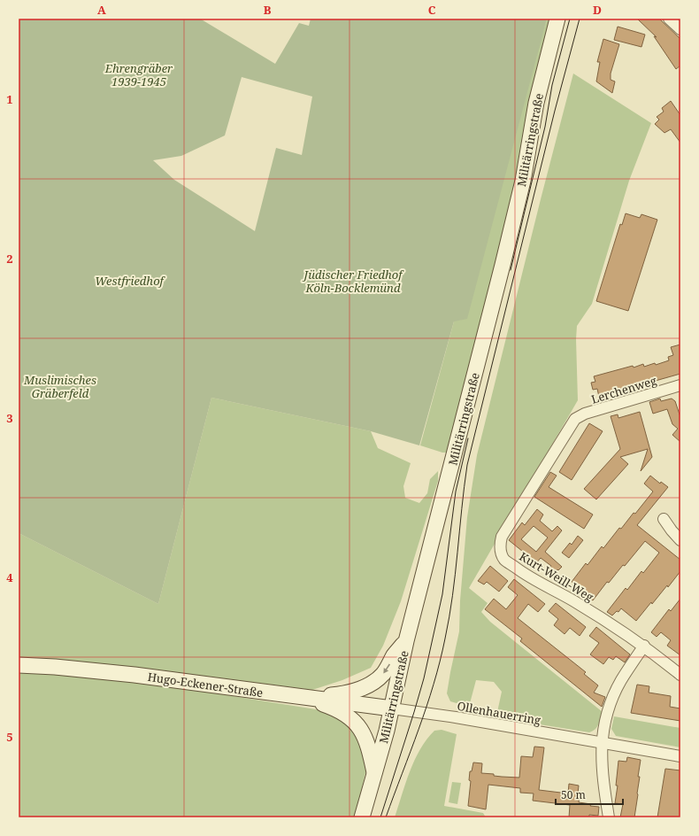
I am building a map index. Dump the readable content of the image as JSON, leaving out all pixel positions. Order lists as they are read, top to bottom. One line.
{"streets":{"main road":["Militärringstraße","Hugo-Eckener-Straße"],"street":["Lerchenweg","Kurt-Weill-Weg","Ollenhauerring"]},"crossings":[["Militärringstraße","Hugo-Eckener-Straße"],["Militärringstraße","Ollenhauerring"],["Lerchenweg","Kurt-Weill-Weg"],["Hugo-Eckener-Straße","Ollenhauerring"]],"parks":["Ehrengräber 1939-1945","Jüdischer Friedhof Köln-Bocklemünd","Westfriedhof","Muslimisches Gräberfeld"],"scale_bar":"50 m","grid":{"columns":["A","B","C","D"],"rows":["1","2","3","4","5"]}}
